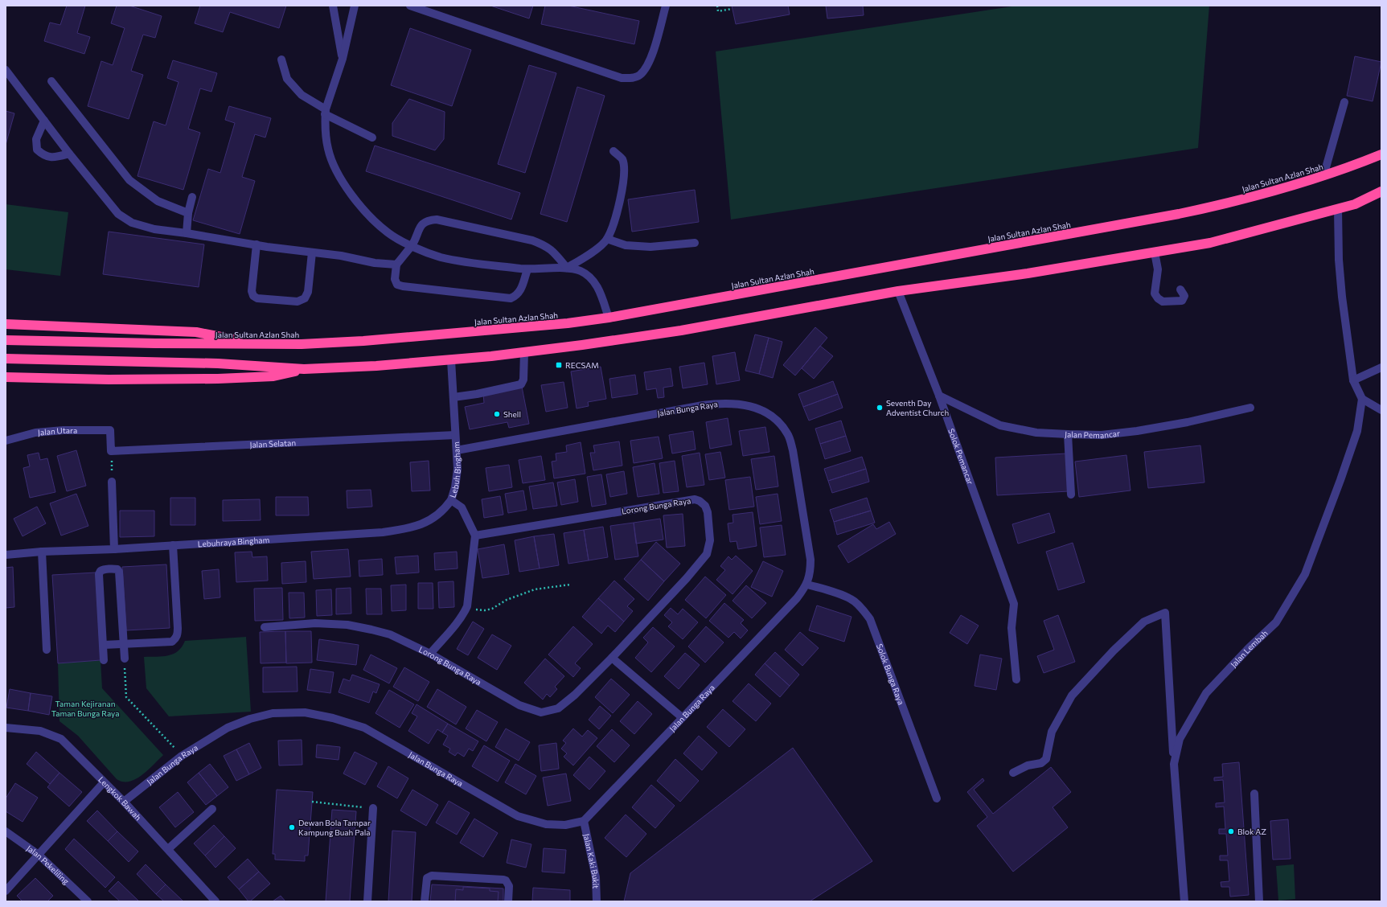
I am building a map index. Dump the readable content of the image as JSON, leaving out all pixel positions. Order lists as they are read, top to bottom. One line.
{"streets":{"highway":["Jalan Sultan Azlan Shah"],"street":["Jalan Bunga Raya","Jalan Utara","Jalan Pemancar","Jalan Selatan","Solok Pemancar","Lebuh Bingham","Lorong Bunga Raya","Lebuhraya Bingham","Jalan Lembah","Solok Bunga Raya","Lengkok Bawah","Jalan Kaki Bukit","Jalan Pekeliling"]},"crossings":[["Jalan Bunga Raya","Lebuh Bingham"],["Jalan Bunga Raya","Solok Bunga Raya"],["Jalan Bunga Raya","Lengkok Bawah"],["Jalan Bunga Raya","Jalan Kaki Bukit"],["Jalan Utara","Jalan Selatan"],["Jalan Pemancar","Solok Pemancar"],["Jalan Selatan","Lebuh Bingham"],["Lebuh Bingham","Lorong Bunga Raya"],["Lebuh Bingham","Lebuhraya Bingham"]],"parks":["Taman Kejiranan Taman Bunga Raya"],"places":{"transit":["RECSAM"],"other":["Seventh Day Adventist Church","Shell","Dewan Bola Tampar Kampung Buah Pala","Blok AZ"]}}
